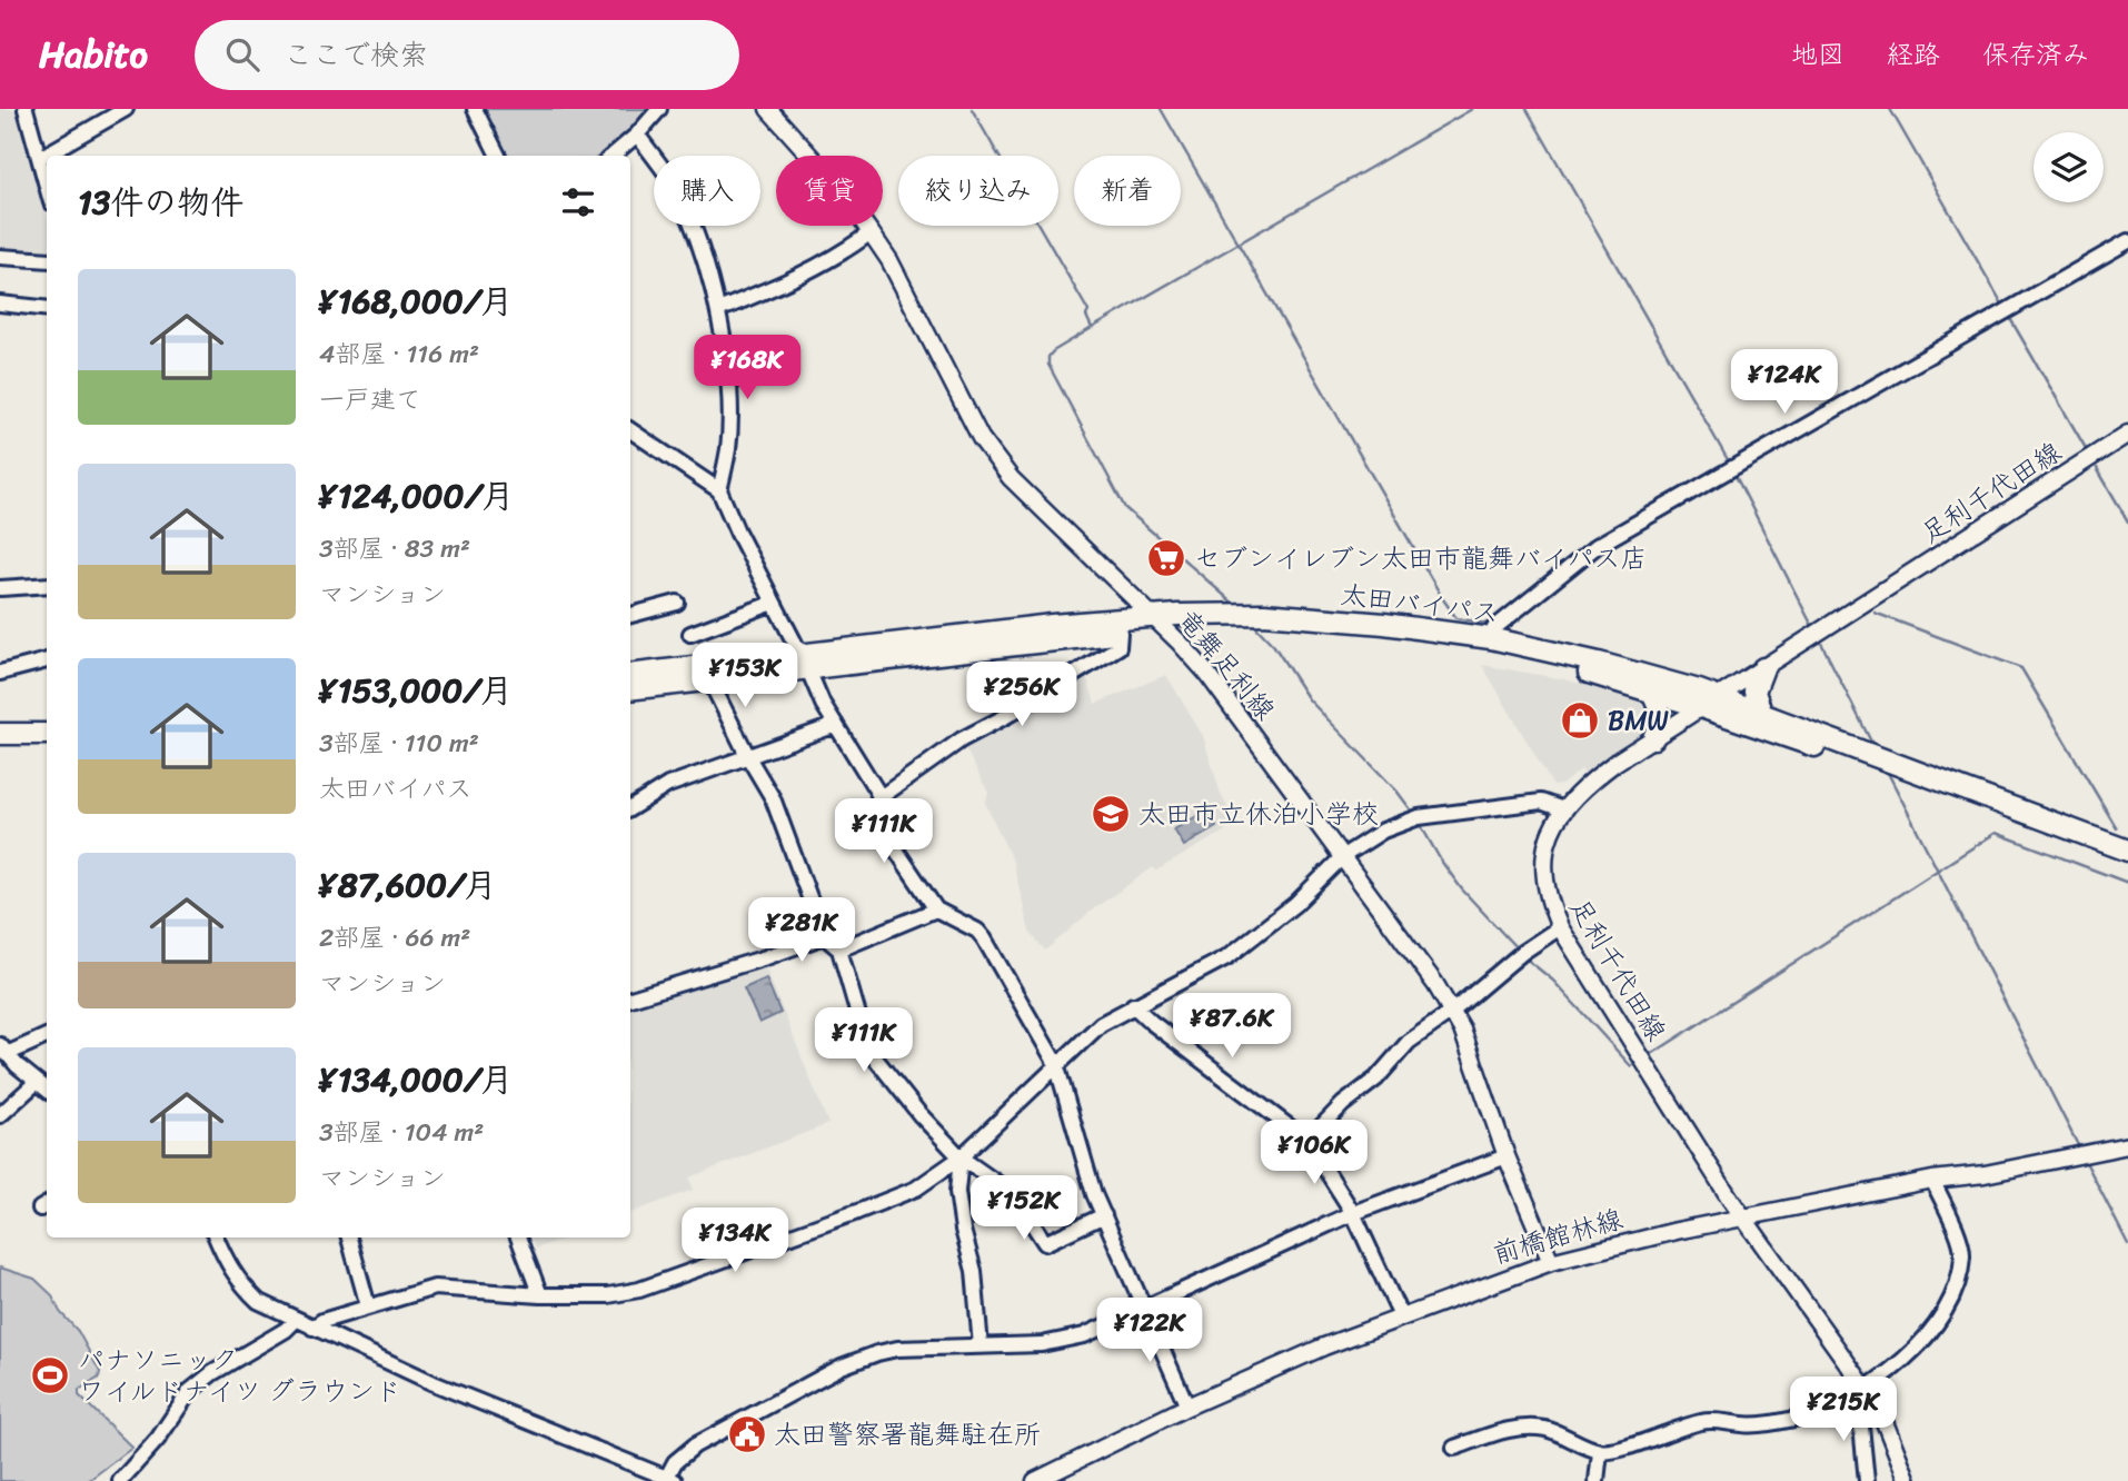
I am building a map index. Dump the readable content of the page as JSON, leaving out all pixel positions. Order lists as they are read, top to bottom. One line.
{"streets":{"highway":["太田バイパス"],"main road":["足利千代田線","竜舞足利線","前橋館林線"]},"crossings":[["足利千代田線","太田バイパス"],["足利千代田線","前橋館林線"],["太田バイパス","竜舞足利線"],["竜舞足利線","前橋館林線"]],"places":{"supermarket":["セブンイレブン太田市龍舞バイパス店"],"shop":["BMW"],"school or university":["太田市立休泊小学校"],"sports":["パナソニック ワイルドナイツ グラウンド"],"public building":["太田警察署龍舞駐在所"]},"page":{"header":"Habito","search":"ここで検索","nav":["地図","経路","保存済み"],"chip":["購入","賃貸","絞り込み","新着"],"heading":"13件の物件","list":[{"name":"¥168,000/月","note":"4部屋 · 116 m² · 一戸建て"},{"name":"¥124,000/月","note":"3部屋 · 83 m² · マンション"},{"name":"¥153,000/月","note":"3部屋 · 110 m² · 太田バイパス"},{"name":"¥87,600/月","note":"2部屋 · 66 m² · マンション"},{"name":"¥134,000/月","note":"3部屋 · 104 m² · マンション"}],"price":["¥168K","¥124K","¥153K","¥256K","¥111K","¥281K","¥87.6K","¥111K","¥106K","¥152K","¥134K","¥122K","¥215K"]}}
